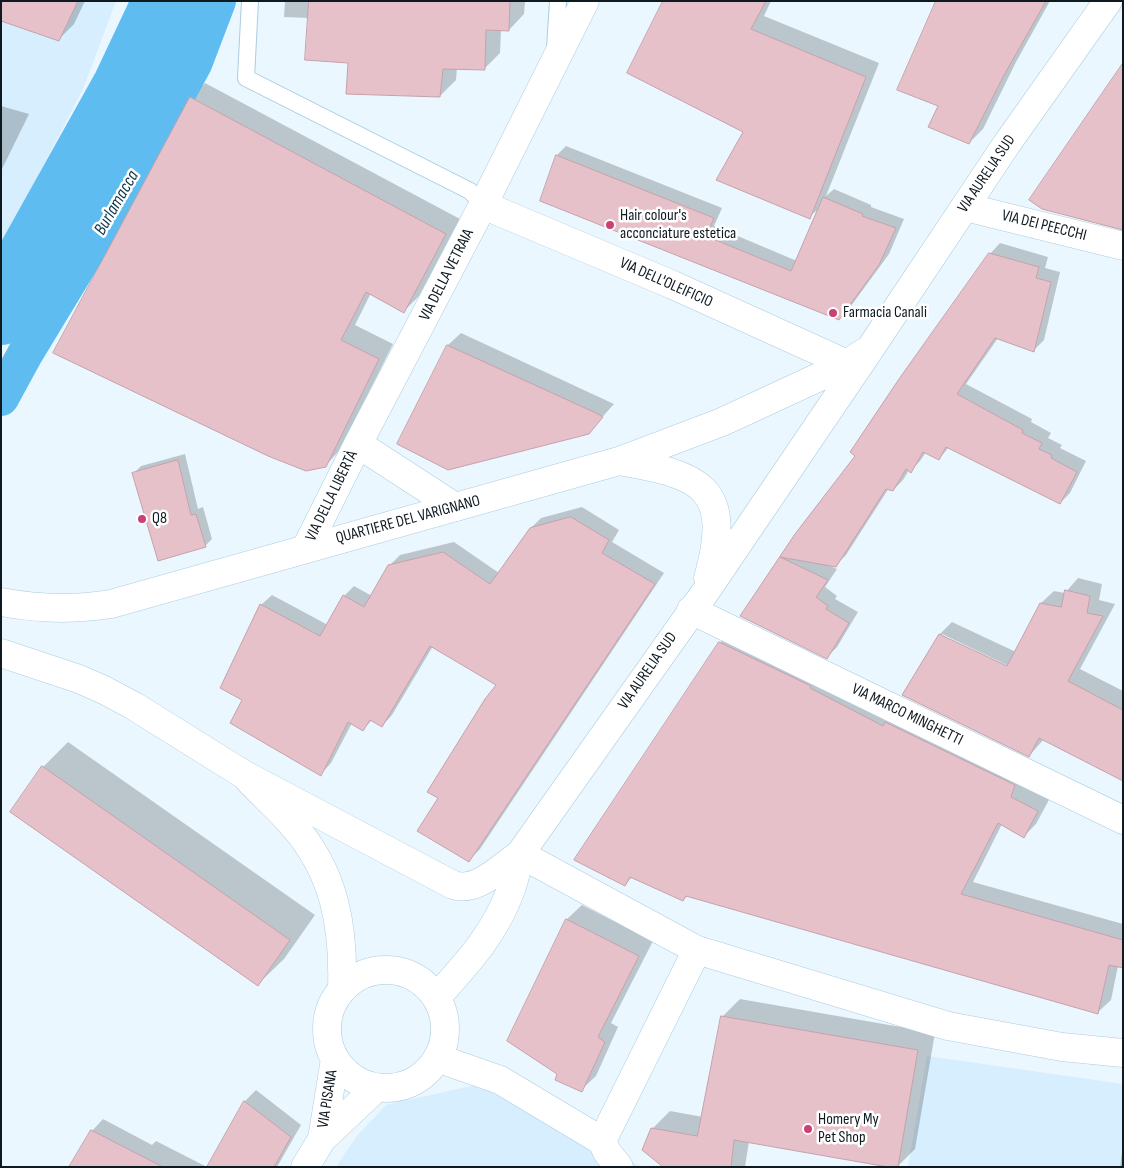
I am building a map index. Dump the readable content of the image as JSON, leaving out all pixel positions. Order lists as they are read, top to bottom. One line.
{"streets":{"street":["VIA AURELIA SUD","VIA DEI PEECCHI","VIA DELLA VETRAIA","VIA DELL'OLEIFICIO","VIA DELLA LIBERTÀ","QUARTIERE DEL VARIGNANO","VIA MARCO MINGHETTI","VIA PISANA"]},"crossings":[["VIA AURELIA SUD","VIA DEI PEECCHI"],["VIA AURELIA SUD","VIA DELL'OLEIFICIO"],["VIA AURELIA SUD","QUARTIERE DEL VARIGNANO"],["VIA AURELIA SUD","VIA MARCO MINGHETTI"],["VIA AURELIA SUD","VIA PISANA"],["VIA DELLA VETRAIA","VIA DELL'OLEIFICIO"],["VIA DELLA VETRAIA","VIA DELLA LIBERTÀ"],["VIA DELLA LIBERTÀ","QUARTIERE DEL VARIGNANO"],["QUARTIERE DEL VARIGNANO","VIA MARCO MINGHETTI"]],"water":["Burlamacca"],"places":["Hair colour's acconciature estetica","Farmacia Canali","Q8","Homery My Pet Shop"]}
